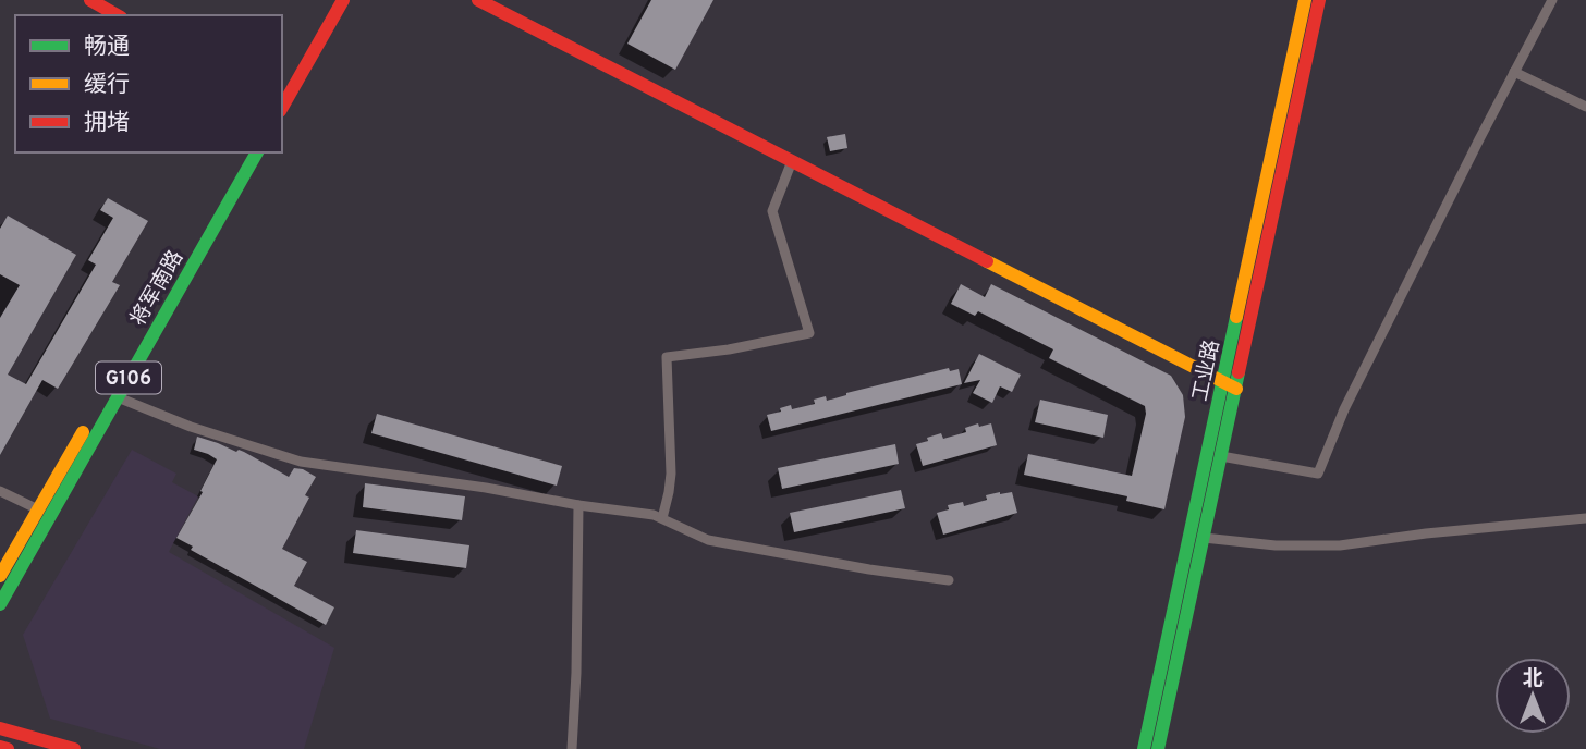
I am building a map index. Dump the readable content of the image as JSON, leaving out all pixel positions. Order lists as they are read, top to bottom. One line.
{"streets":{"main road":["将军南路","工业路","G106"]},"legend":["畅通","缓行","拥堵"],"north":"top"}
